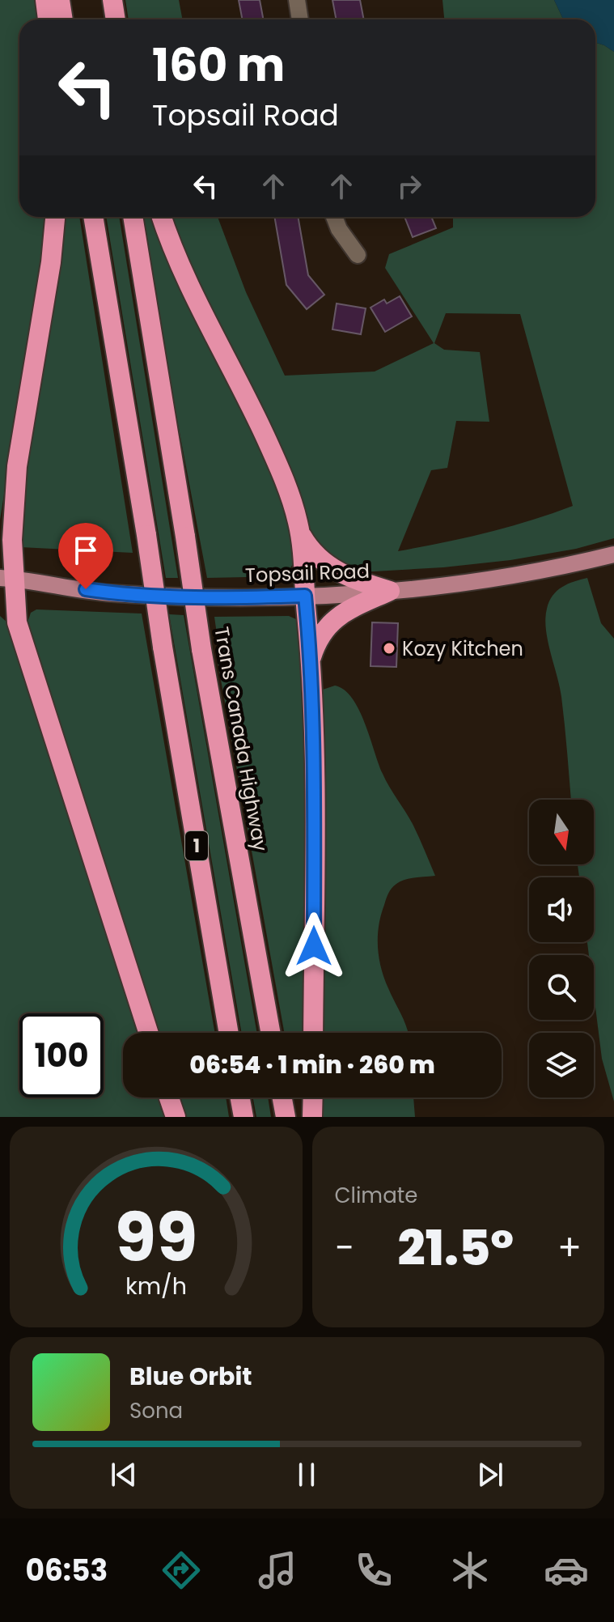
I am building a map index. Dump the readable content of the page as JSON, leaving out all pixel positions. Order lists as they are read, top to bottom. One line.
{"streets":{"highway":["Trans Canada Highway","1"],"main road":["Topsail Road"]},"places":["Kozy Kitchen"],"north":"bottom","page":{"turn":["160 m","Topsail Road"],"limit":"100","trip":"06:54 · 1 min · 260 m","tile":"Climate","heat":["−","21.5°","+"],"song":["Blue Orbit","Sona"],"tabs":"06:53","gauge":["99","km/h"]}}
